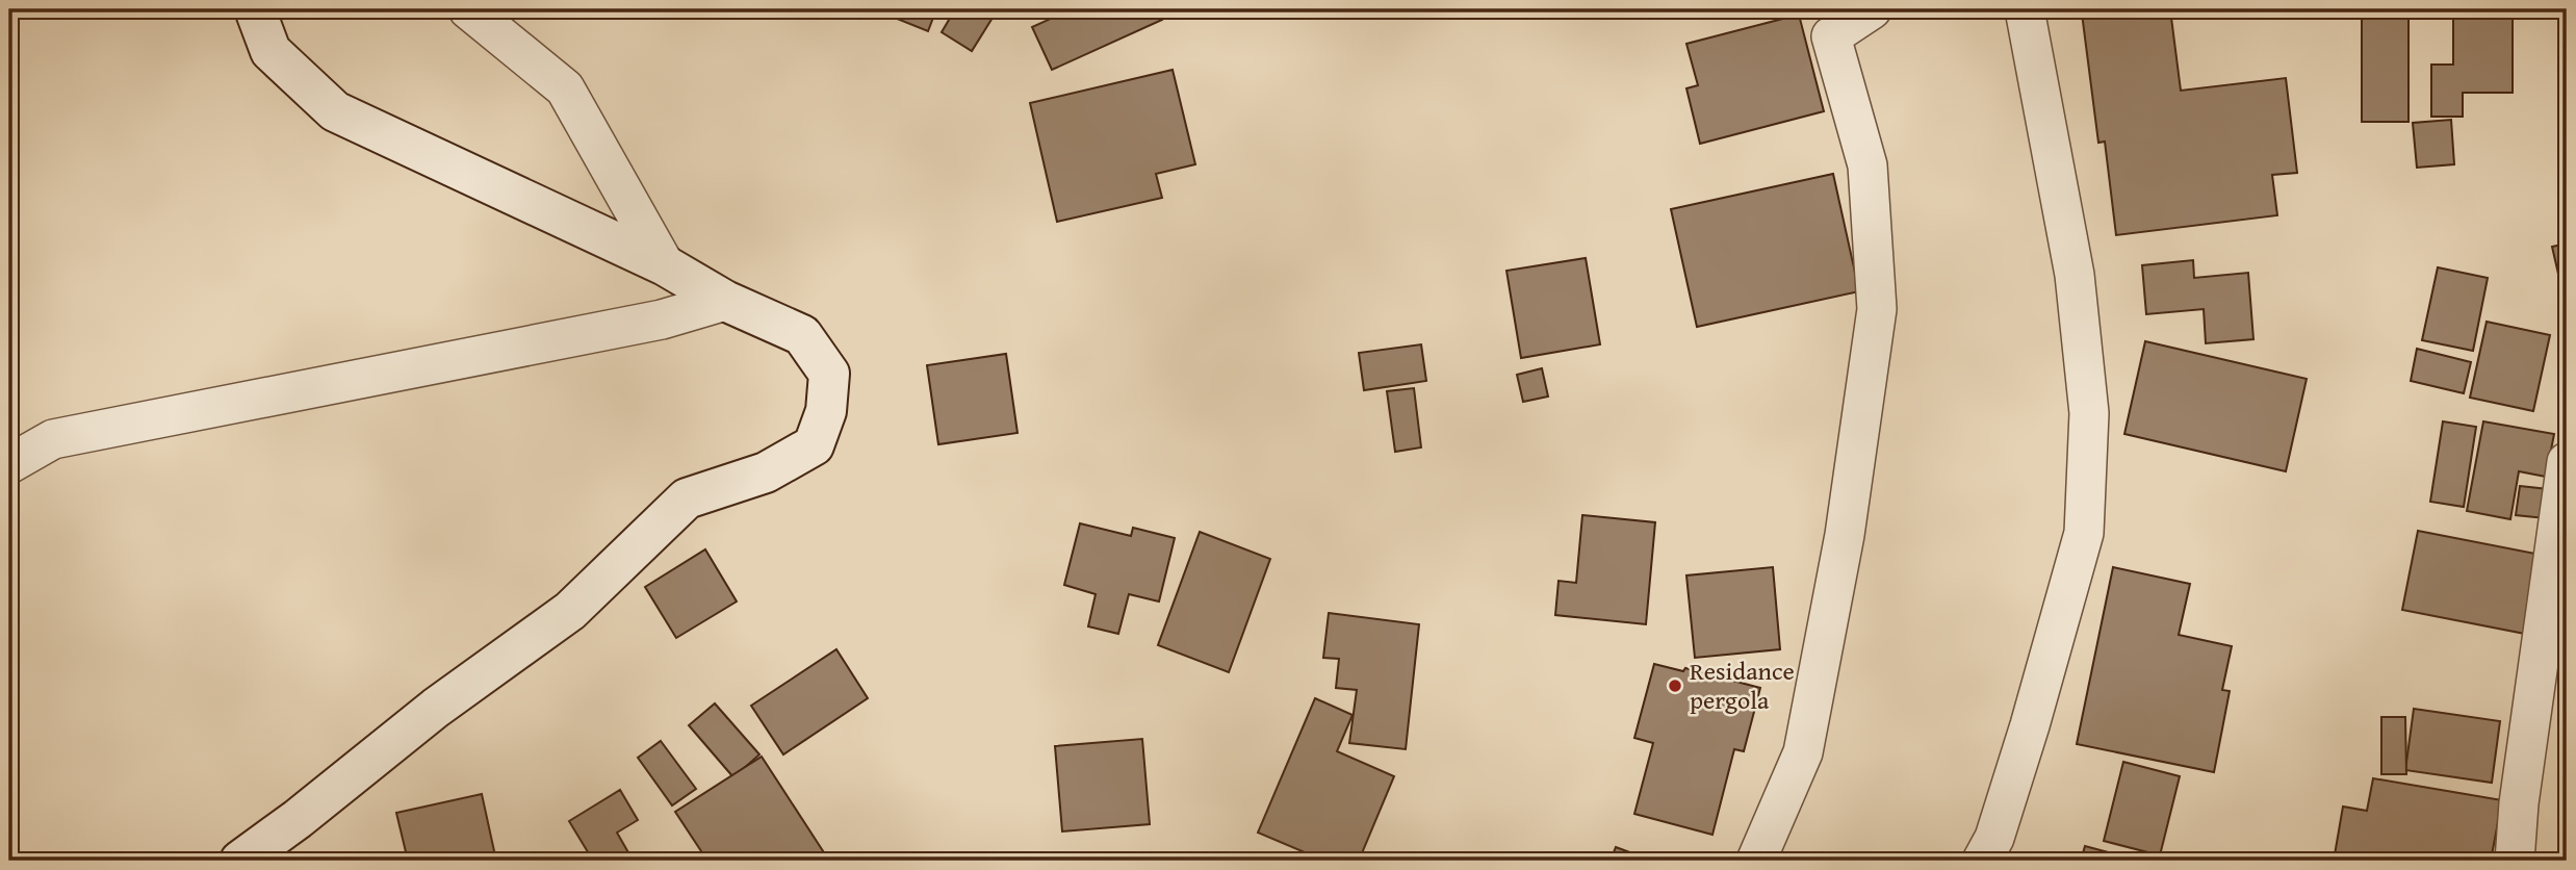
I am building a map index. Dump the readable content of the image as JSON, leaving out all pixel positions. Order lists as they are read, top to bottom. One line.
{"places":["Residance pergola"]}
